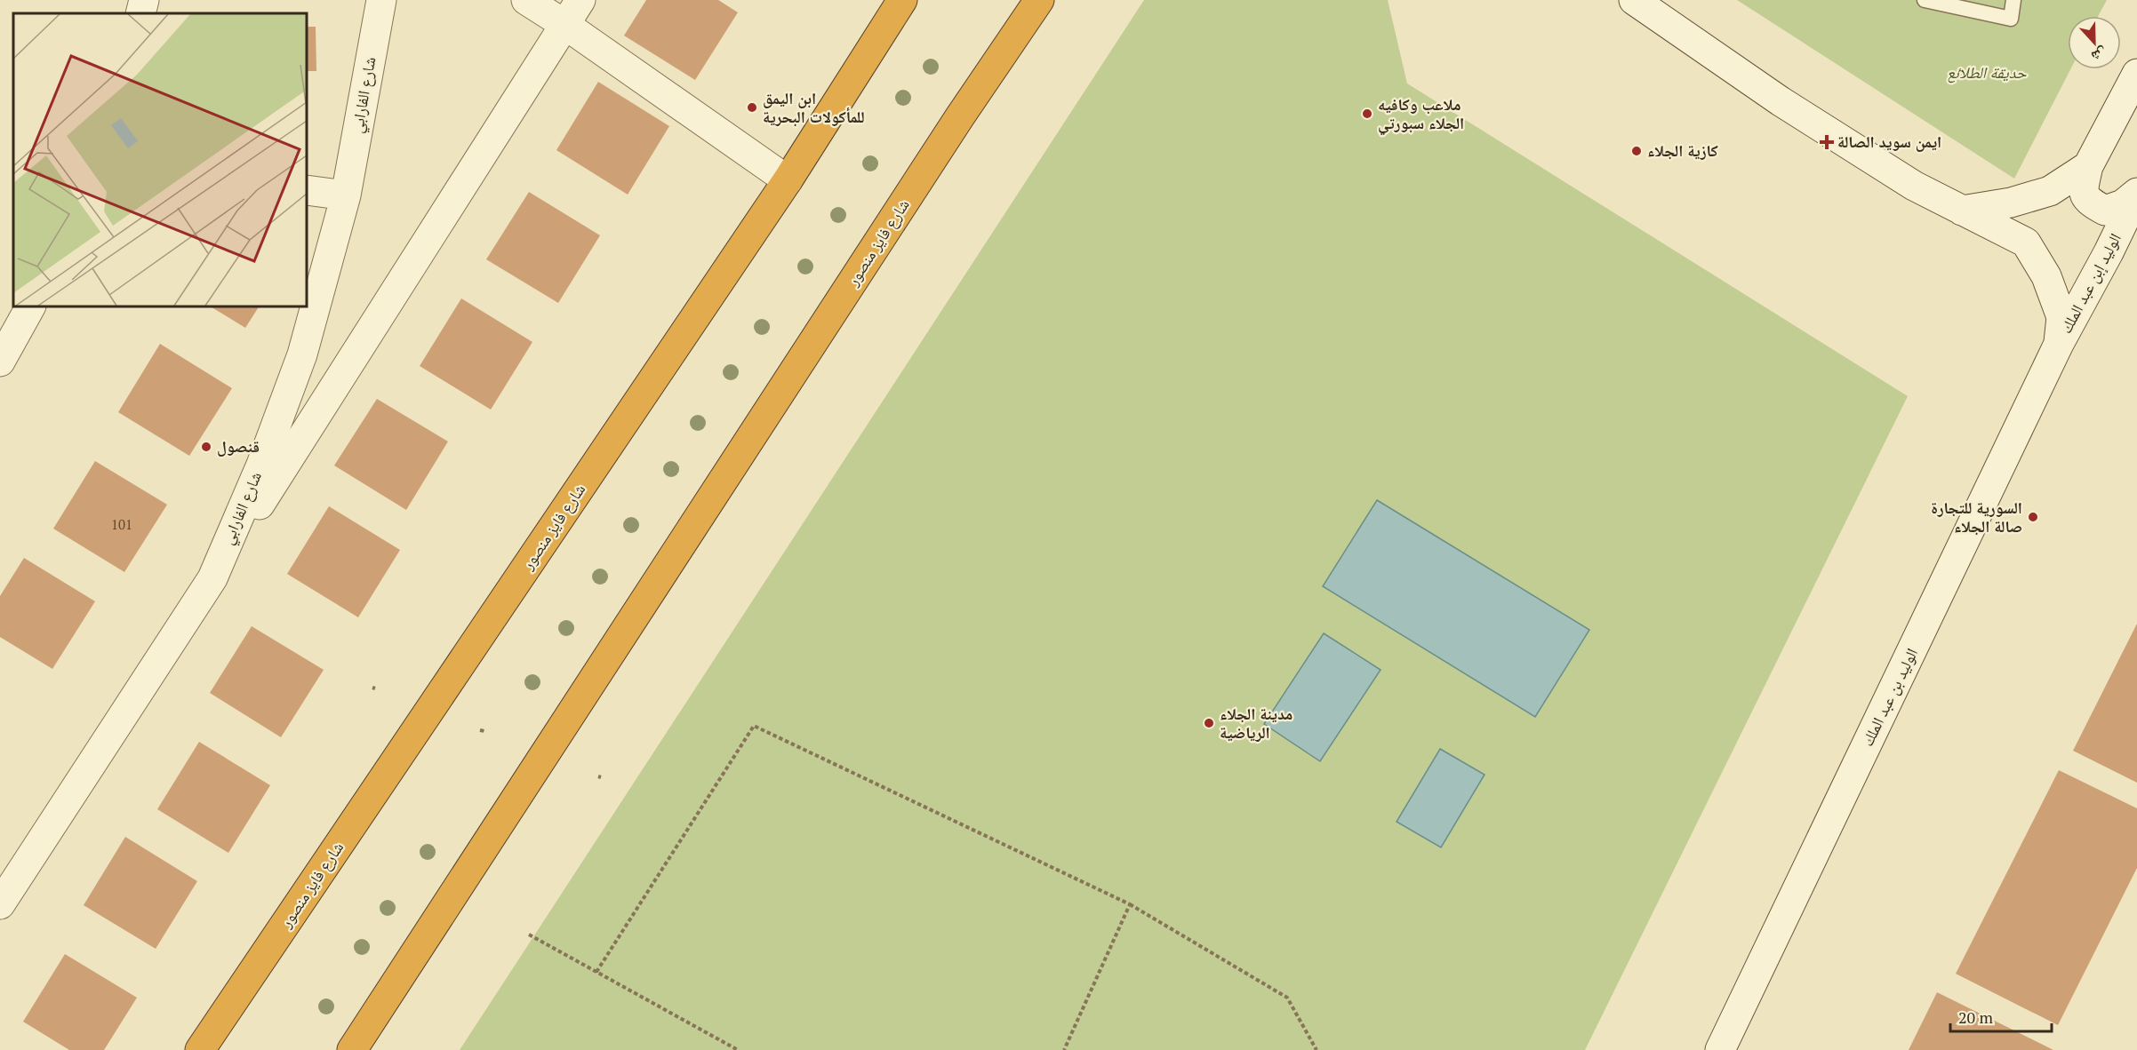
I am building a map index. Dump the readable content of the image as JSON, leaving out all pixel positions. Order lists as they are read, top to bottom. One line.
{"streets":{"highway":["شارع فايز منصور"],"street":["شارع الفارابي","الوليد إبن عبد الملك","الوليد بن عبد الملك"]},"crossings":[["الوليد إبن عبد الملك","الوليد بن عبد الملك"]],"parks":["حديقة الطلائع"],"places":{"other":["ابن اليمق للمأكولات البحرية","ملاعب وكافيه الجلاء سبورتي","كازية الجلاء","قنصول","السورية للتجارة صالة الجلاء","مدينة الجلاء الرياضية"],"health":["ايمن سويد الصالة"]},"house_numbers":["101"],"scale_bar":"20 m","north":"bottom"}
